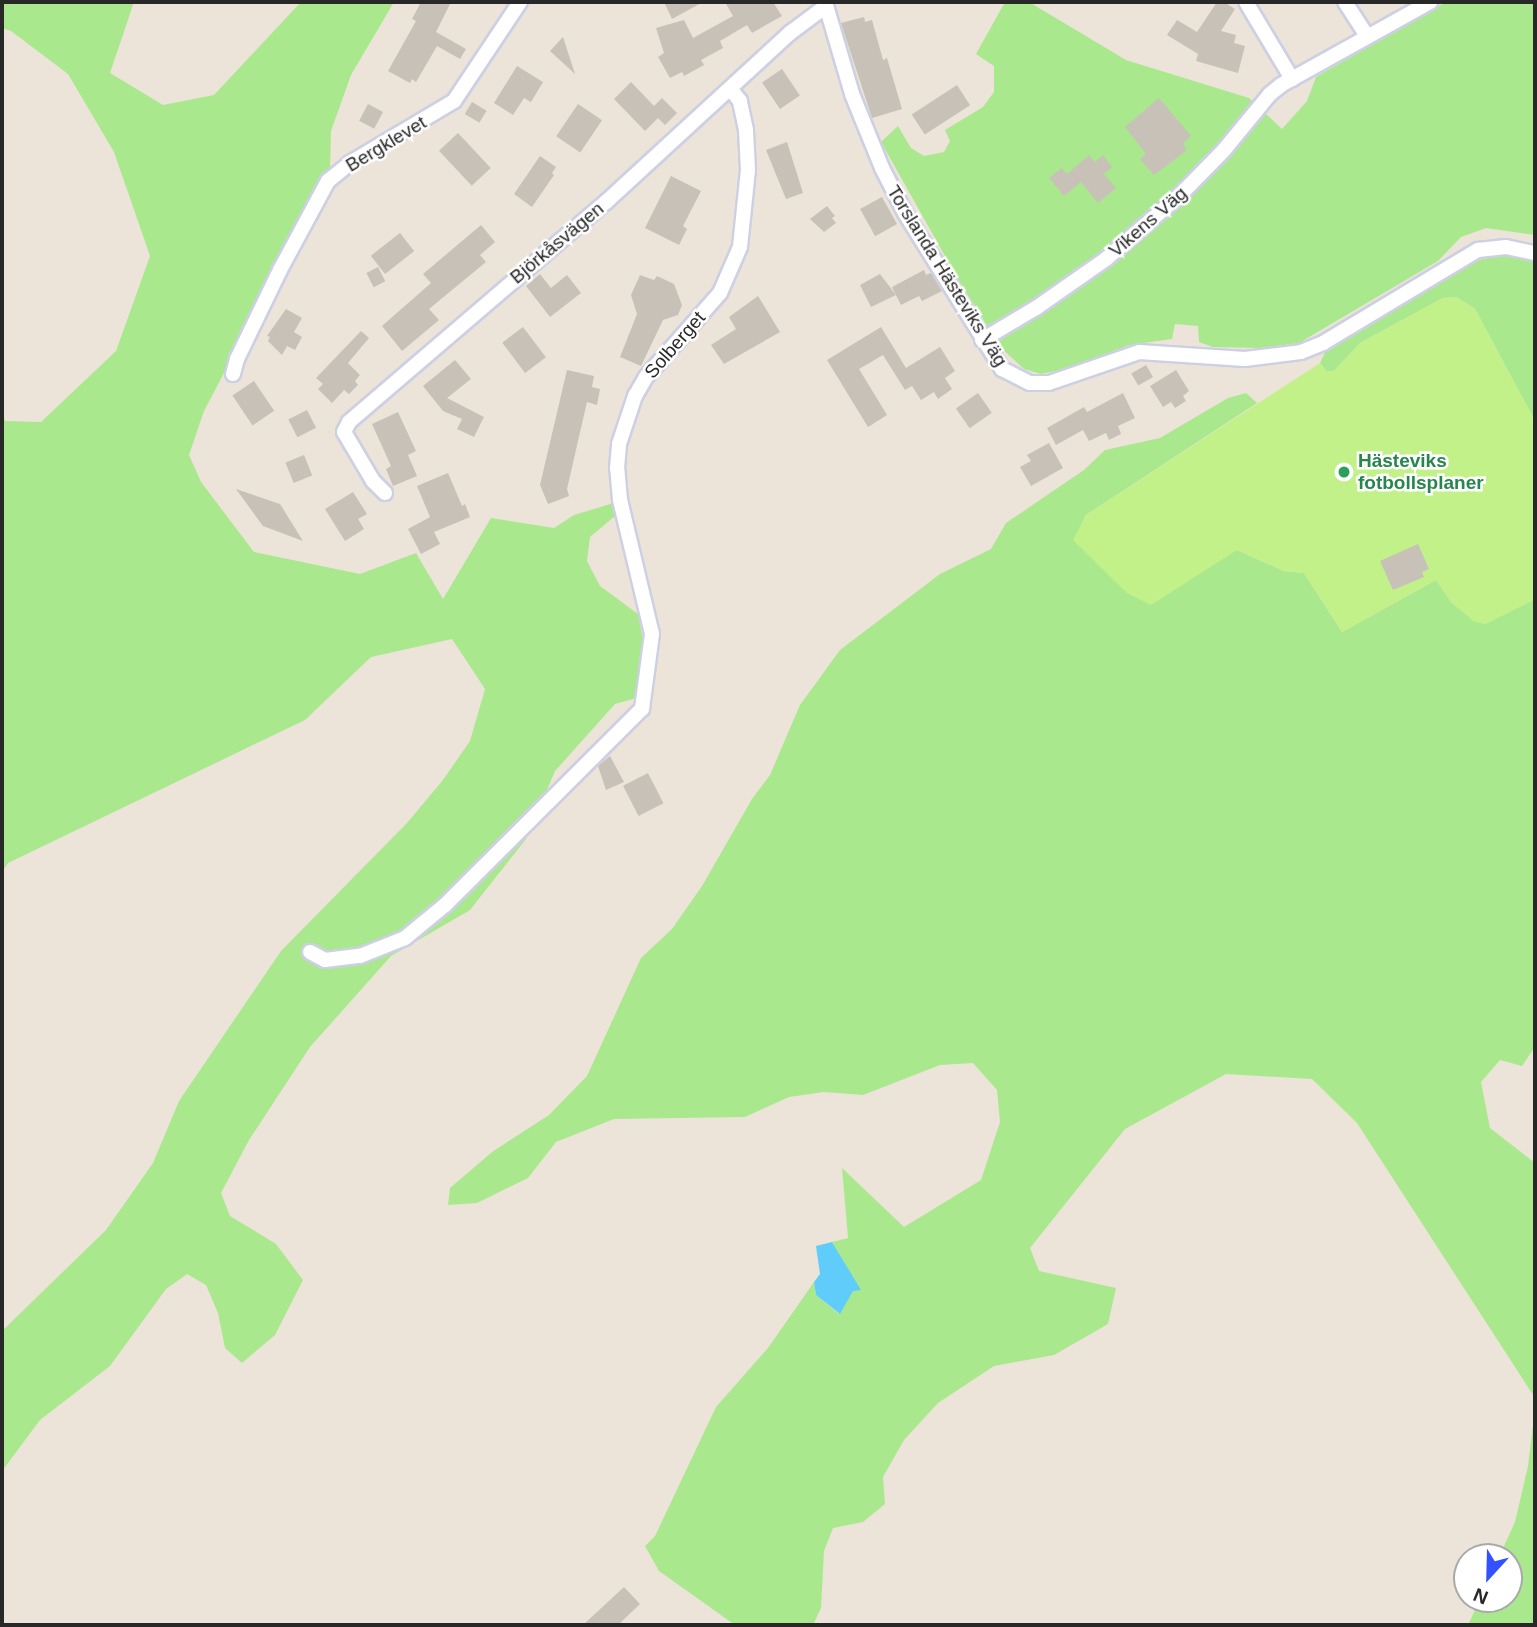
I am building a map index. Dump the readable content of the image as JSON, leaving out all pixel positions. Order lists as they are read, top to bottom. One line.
{"streets":{"street":["Bergklevet","Vikens Väg","Björkåsvägen","Torslanda Hästeviks Väg","Solberget"]},"crossings":[["Vikens Väg","Torslanda Hästeviks Väg"],["Björkåsvägen","Torslanda Hästeviks Väg"],["Björkåsvägen","Solberget"]],"places":["Hästeviks fotbollsplaner"],"north":"bottom"}
